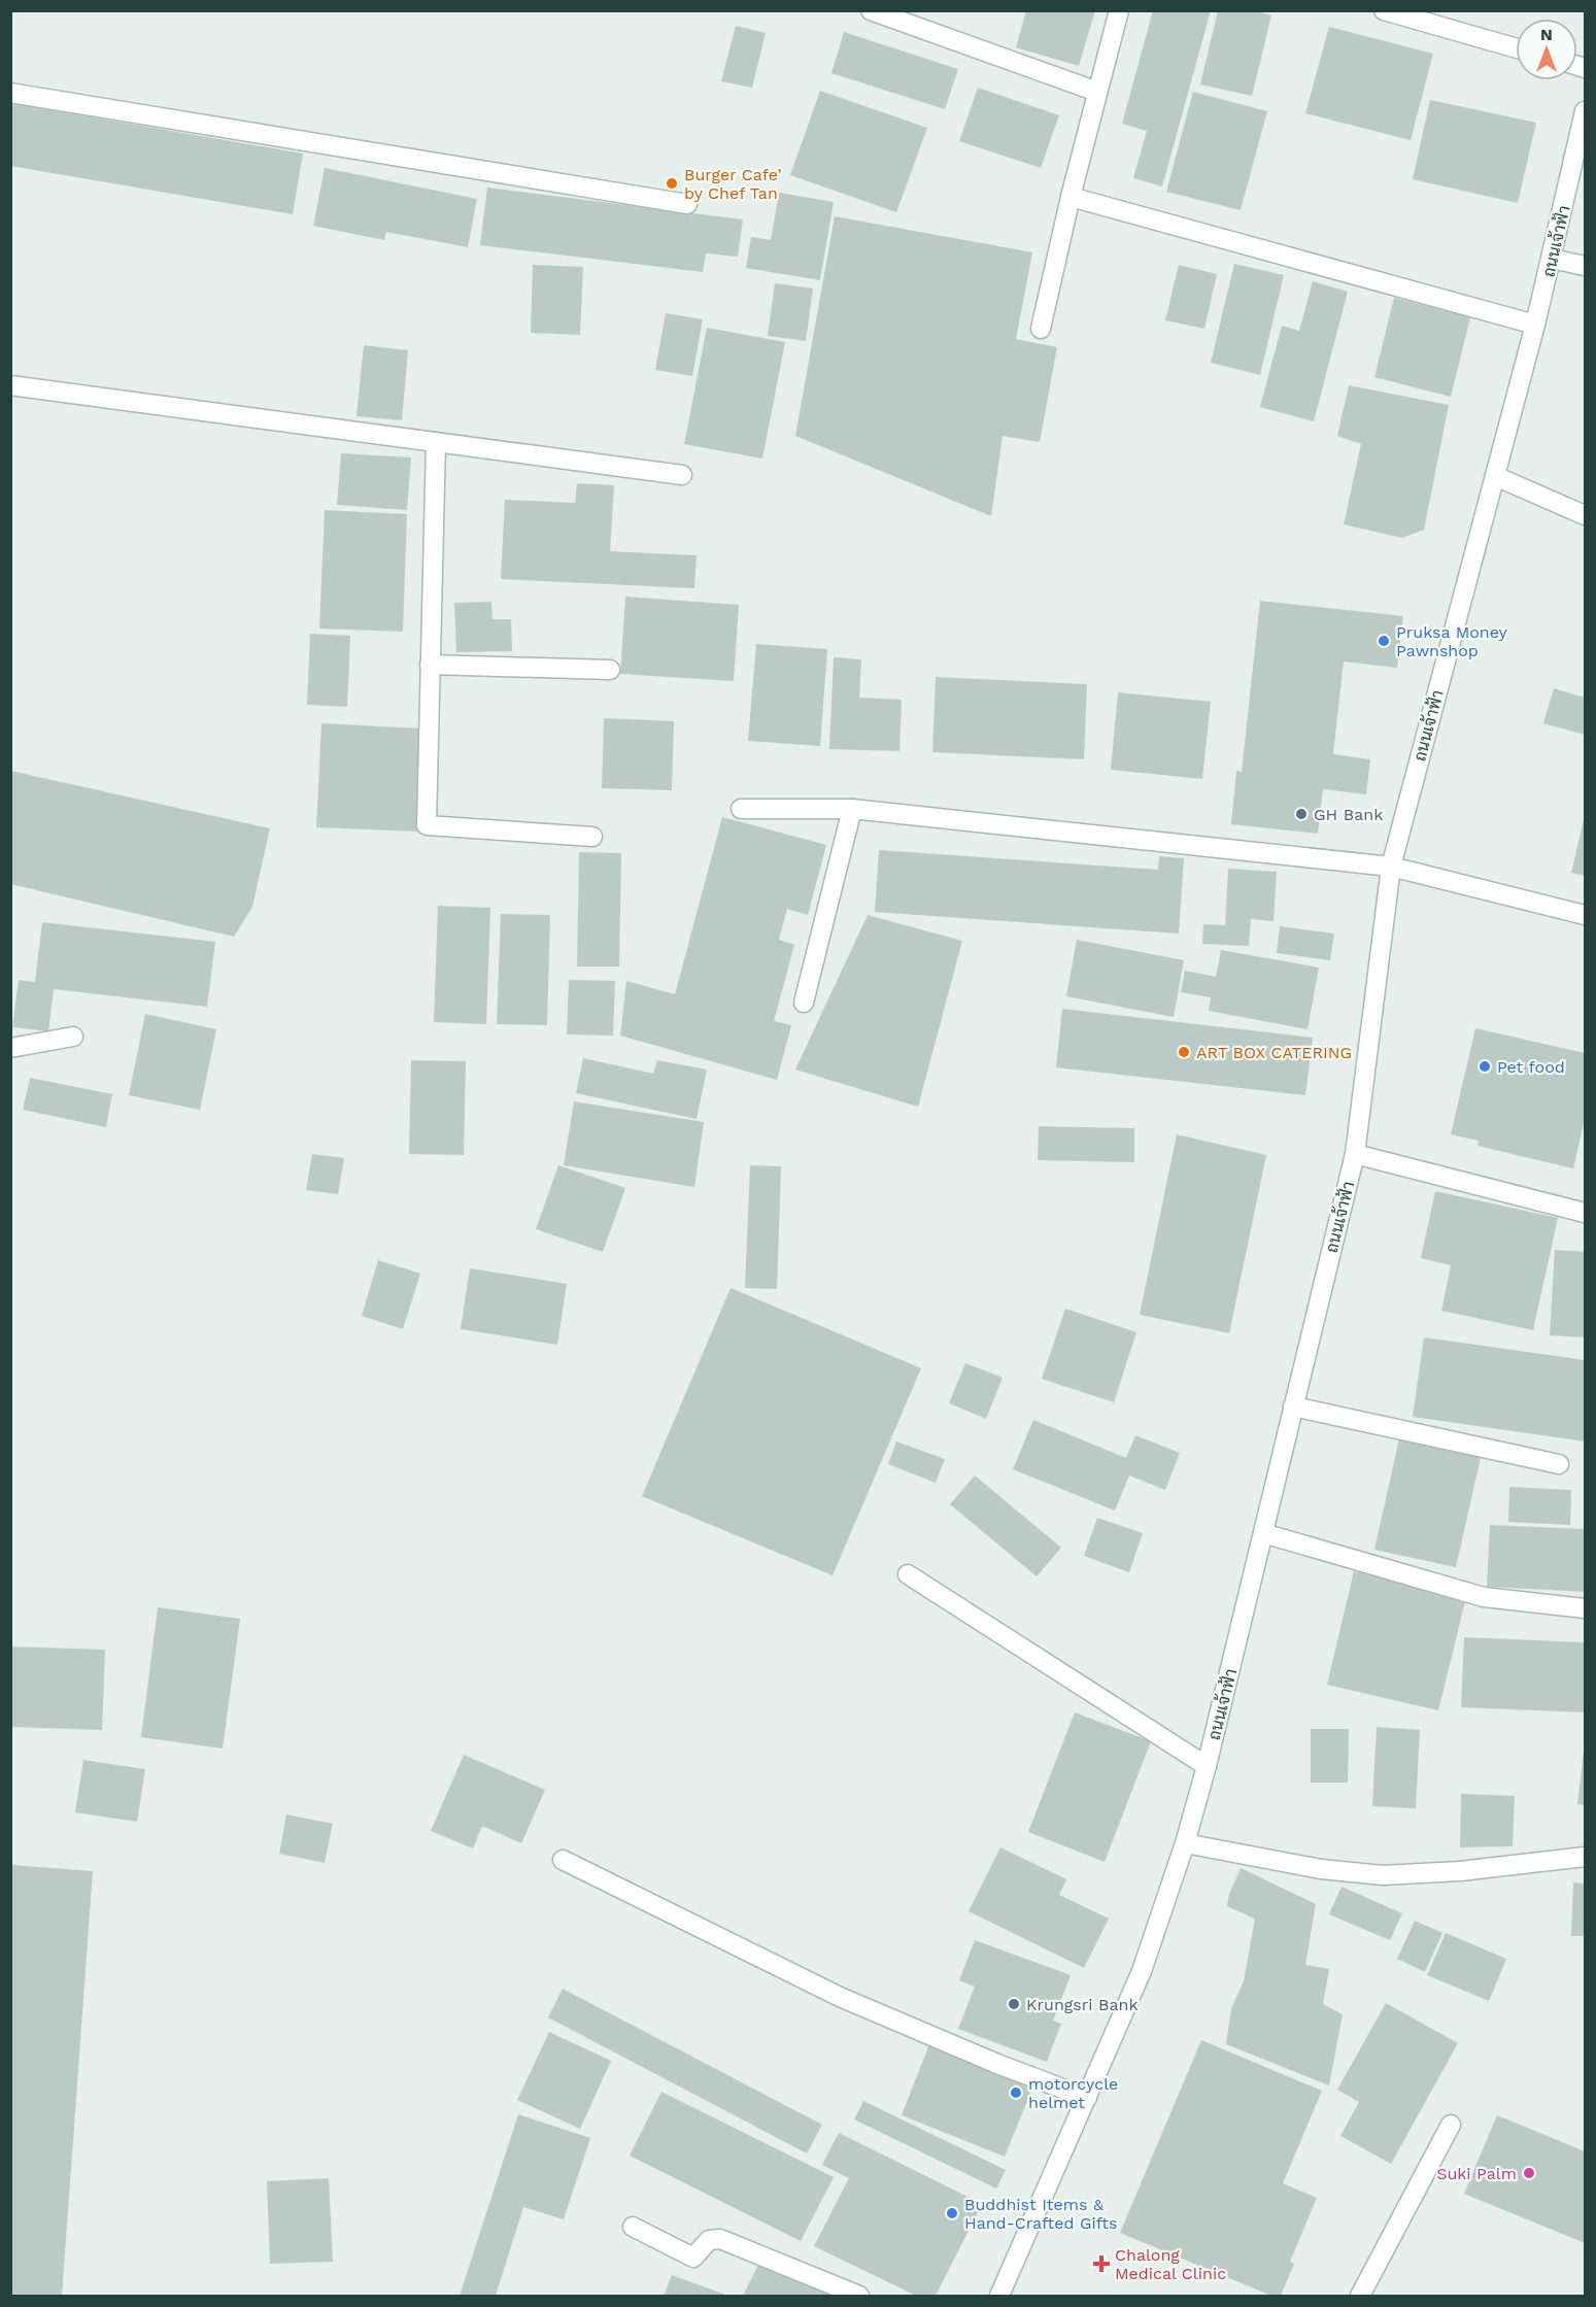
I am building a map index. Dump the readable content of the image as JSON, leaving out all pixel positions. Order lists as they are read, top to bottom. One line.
{"streets":{"street":["ถนนเจ้าฟ้า"]},"places":{"other":["Burger Cafe’ by Chef Tan","Pruksa Money Pawnshop","GH Bank","ART BOX CATERING","Pet food","Krungsri Bank","motorcycle helmet","Suki Palm","Buddhist Items & Hand-Crafted Gifts"],"health":["Chalong Medical Clinic"]},"north":"top"}
